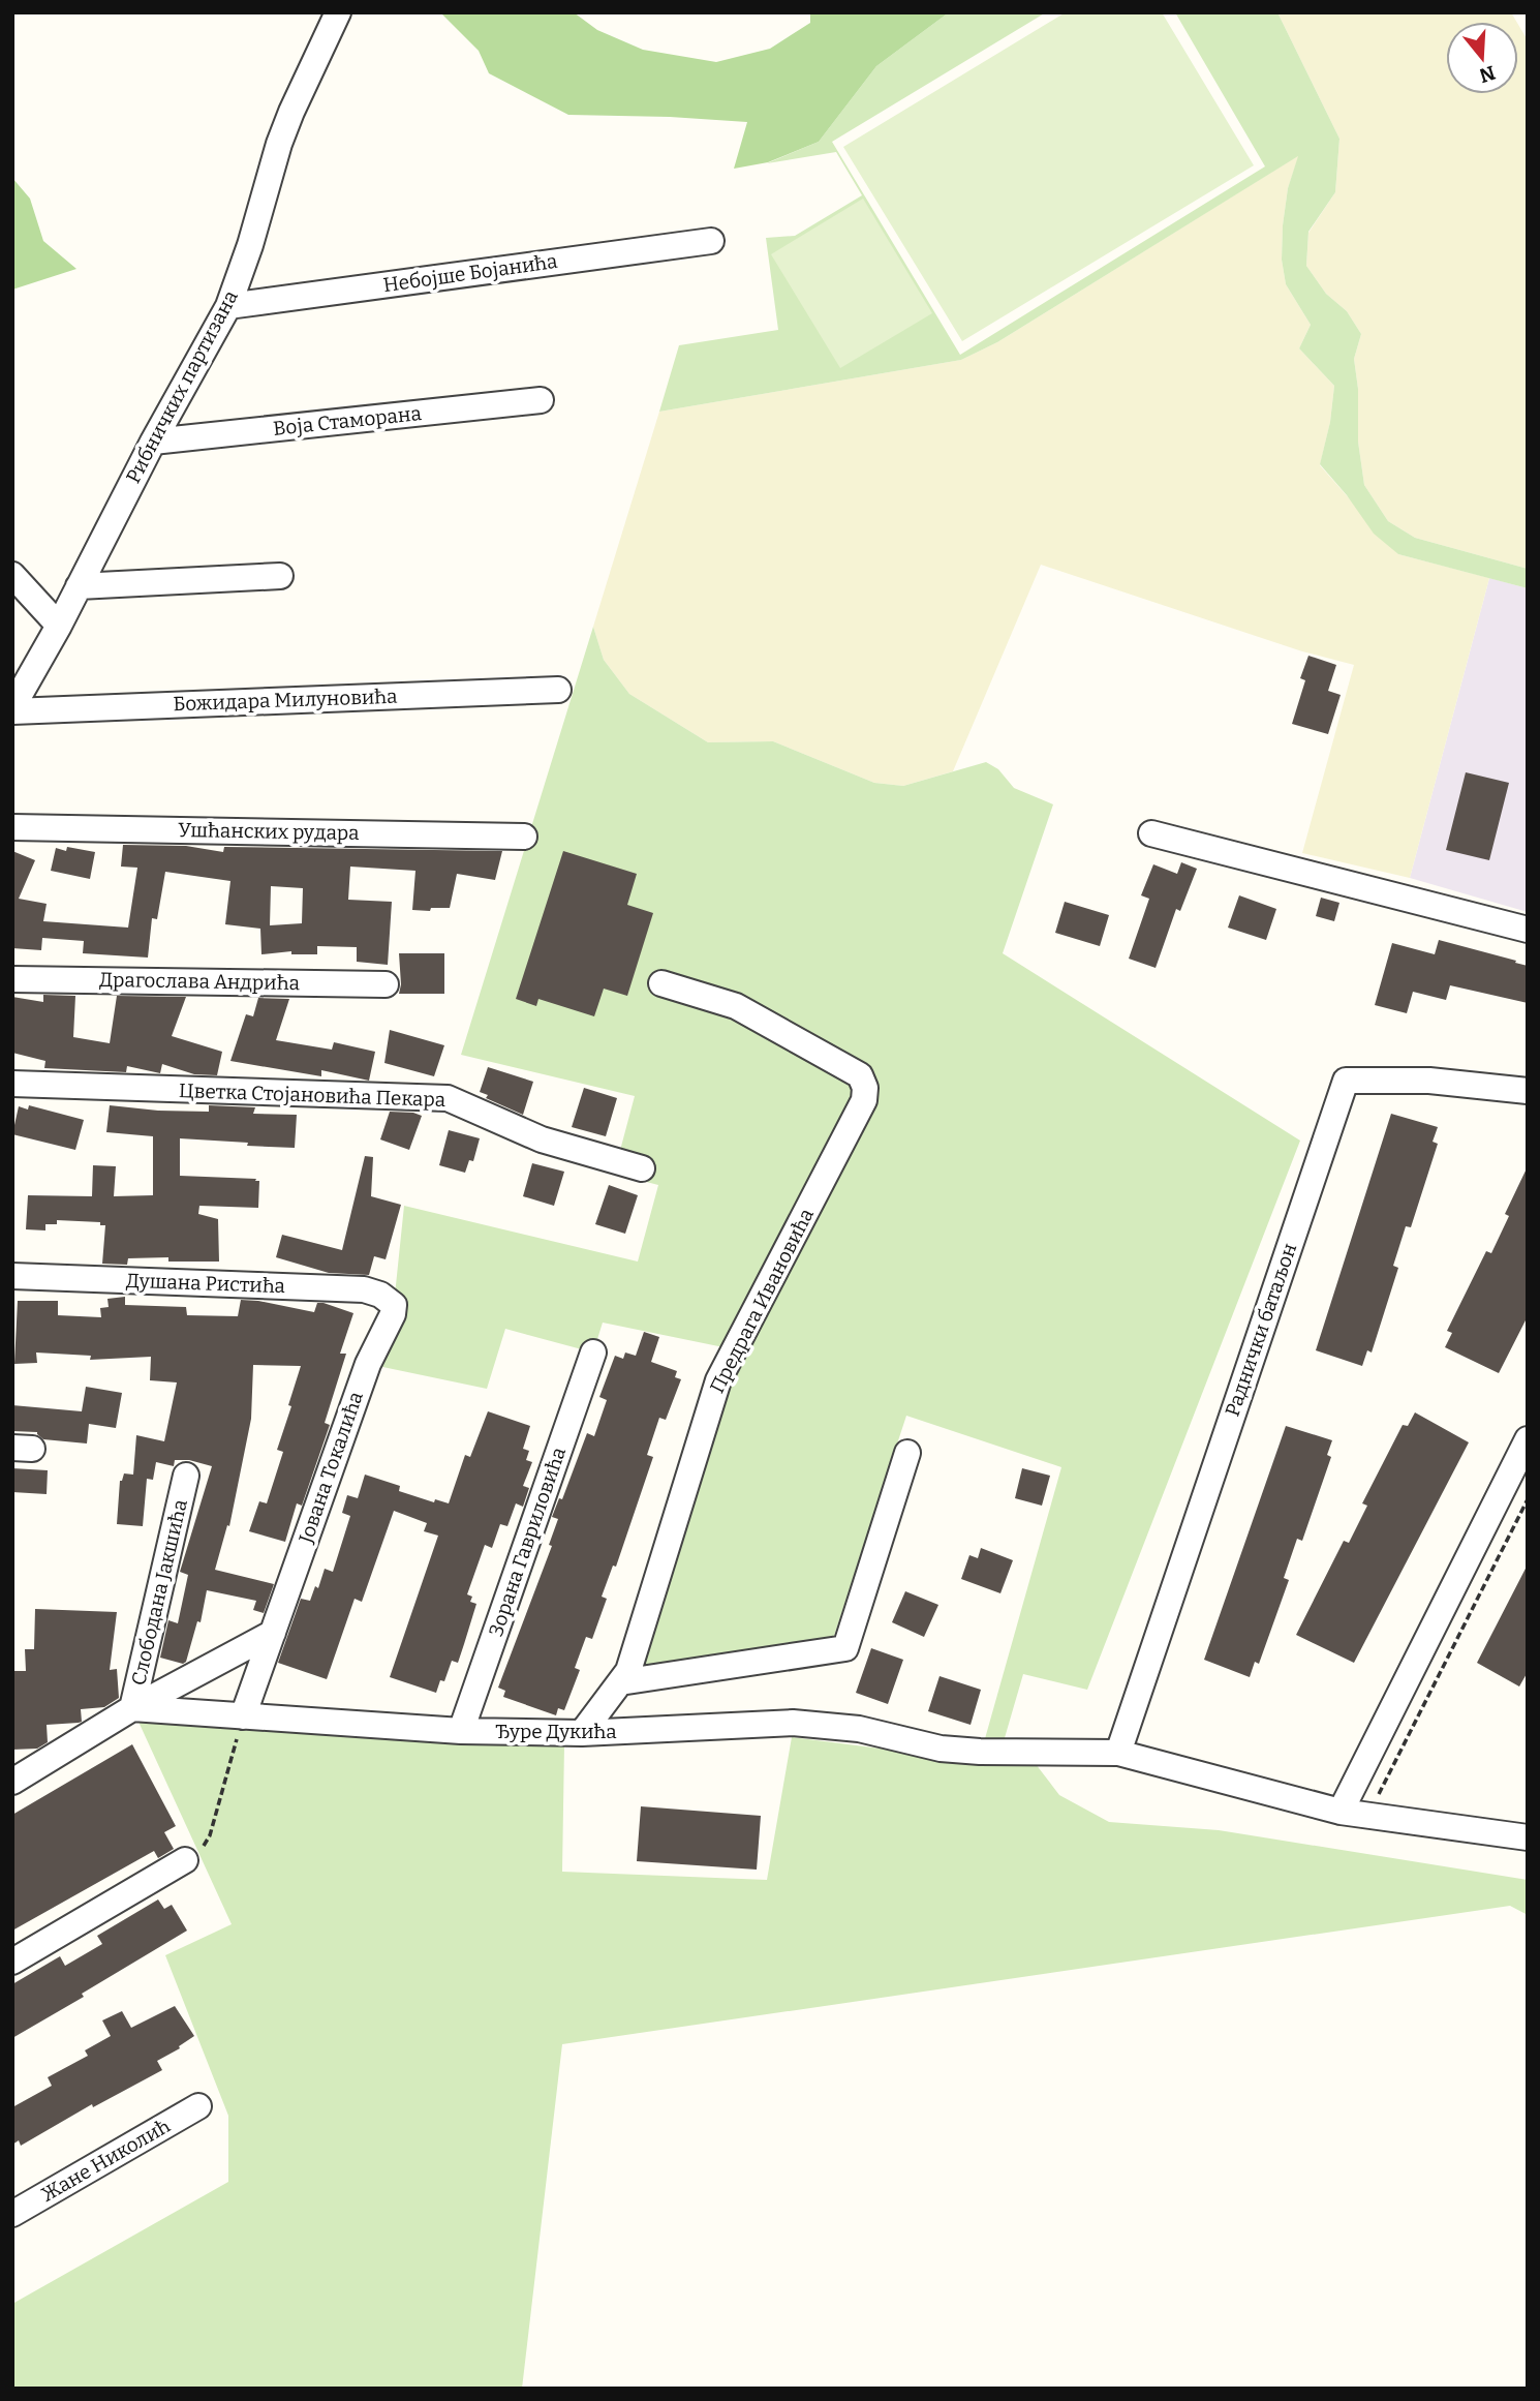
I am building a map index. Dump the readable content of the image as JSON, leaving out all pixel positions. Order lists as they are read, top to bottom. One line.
{"streets":{"street":["Небојше Бојанића","Рибничких партизана","Воја Стаморана","Божидара Милуновића","Ушћанских рудара","Драгослава Андрића","Цветка Стојановића Пекара","Душана Ристића","Предрага Ивановића","Раднички батаљон","Јована Токалића","Зорана Гавриловића","Слободана Јакшића","Ђуре Дукића","Жане Николић"]},"crossings":[["Небојше Бојанића","Рибничких партизана"],["Рибничких партизана","Воја Стаморана"],["Рибничких партизана","Божидара Милуновића"],["Душана Ристића","Јована Токалића"],["Предрага Ивановића","Ђуре Дукића"],["Раднички батаљон","Ђуре Дукића"],["Јована Токалића","Ђуре Дукића"],["Зорана Гавриловића","Ђуре Дукића"],["Слободана Јакшића","Ђуре Дукића"]],"north":"bottom"}
